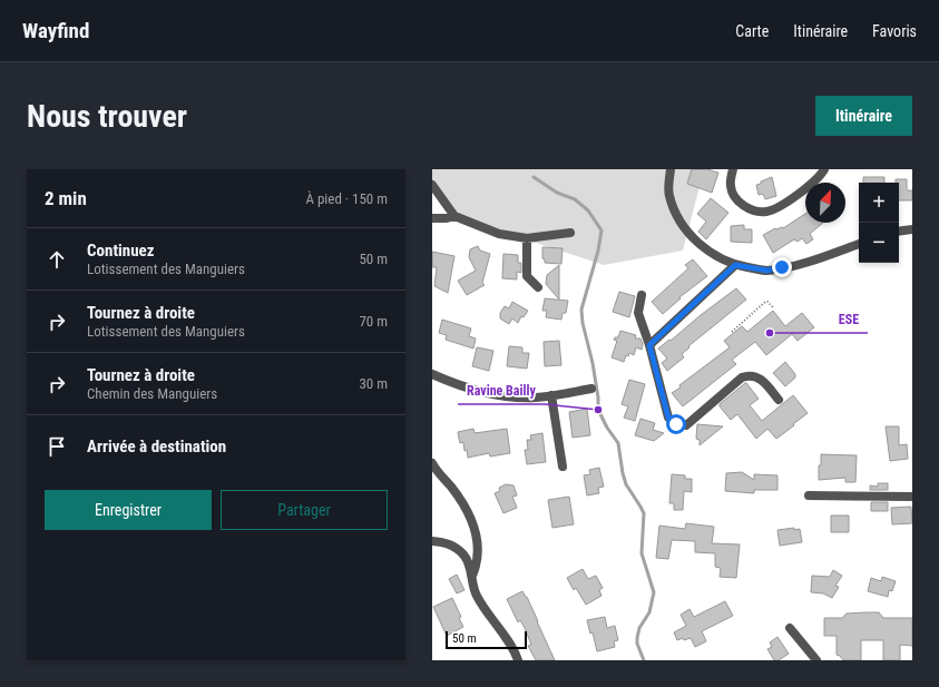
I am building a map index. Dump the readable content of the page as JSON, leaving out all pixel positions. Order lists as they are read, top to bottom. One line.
{"places":["ESE","Ravine Bailly"],"scale_bar":"50 m","north":"top right","page":{"header":"Wayfind","nav":["Carte","Itinéraire","Favoris"],"buttons":["Itinéraire",["Enregistrer","Partager"]],"title":"Nous trouver","heading":["2 min","À pied · 150 m"],"map_buttons":["+","−"],"list":[["Continuez","Lotissement des Manguiers","50 m"],["Tournez à droite","Lotissement des Manguiers","70 m"],["Tournez à droite","Chemin des Manguiers","30 m"],"Arrivée à destination"],"scale":"50 m"}}
